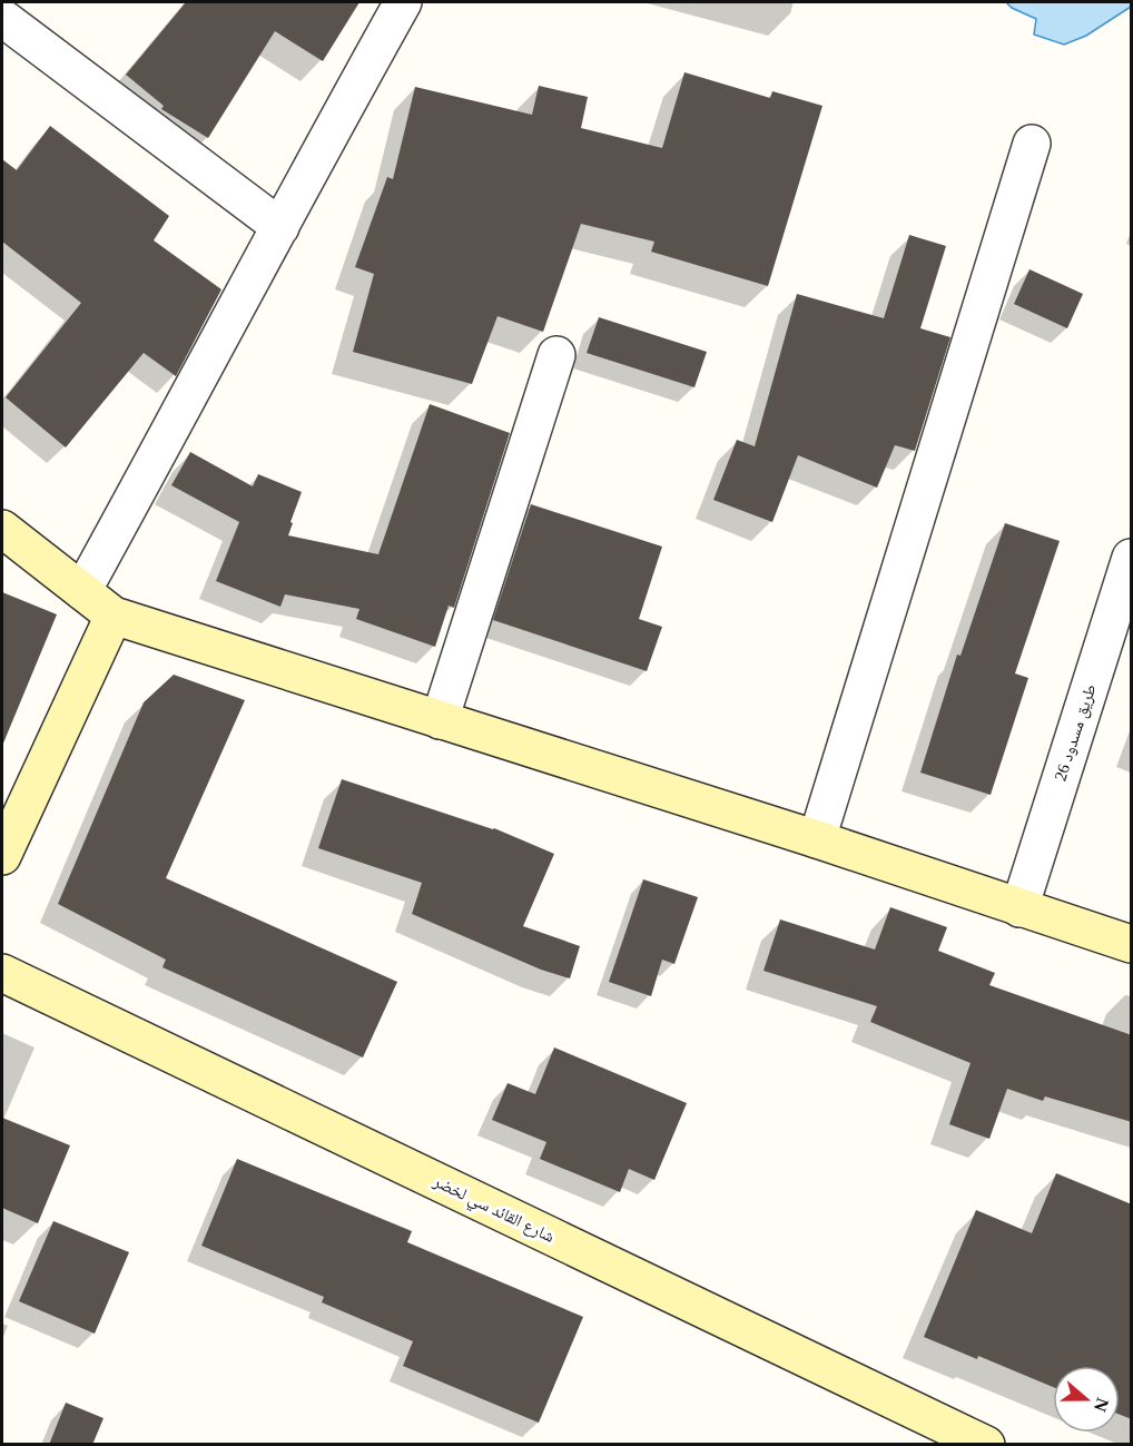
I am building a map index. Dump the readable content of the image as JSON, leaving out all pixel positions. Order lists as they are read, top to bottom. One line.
{"streets":{"street":["طريق مسدود 26","شارع القائد سي لخضر"]},"north":"right"}
